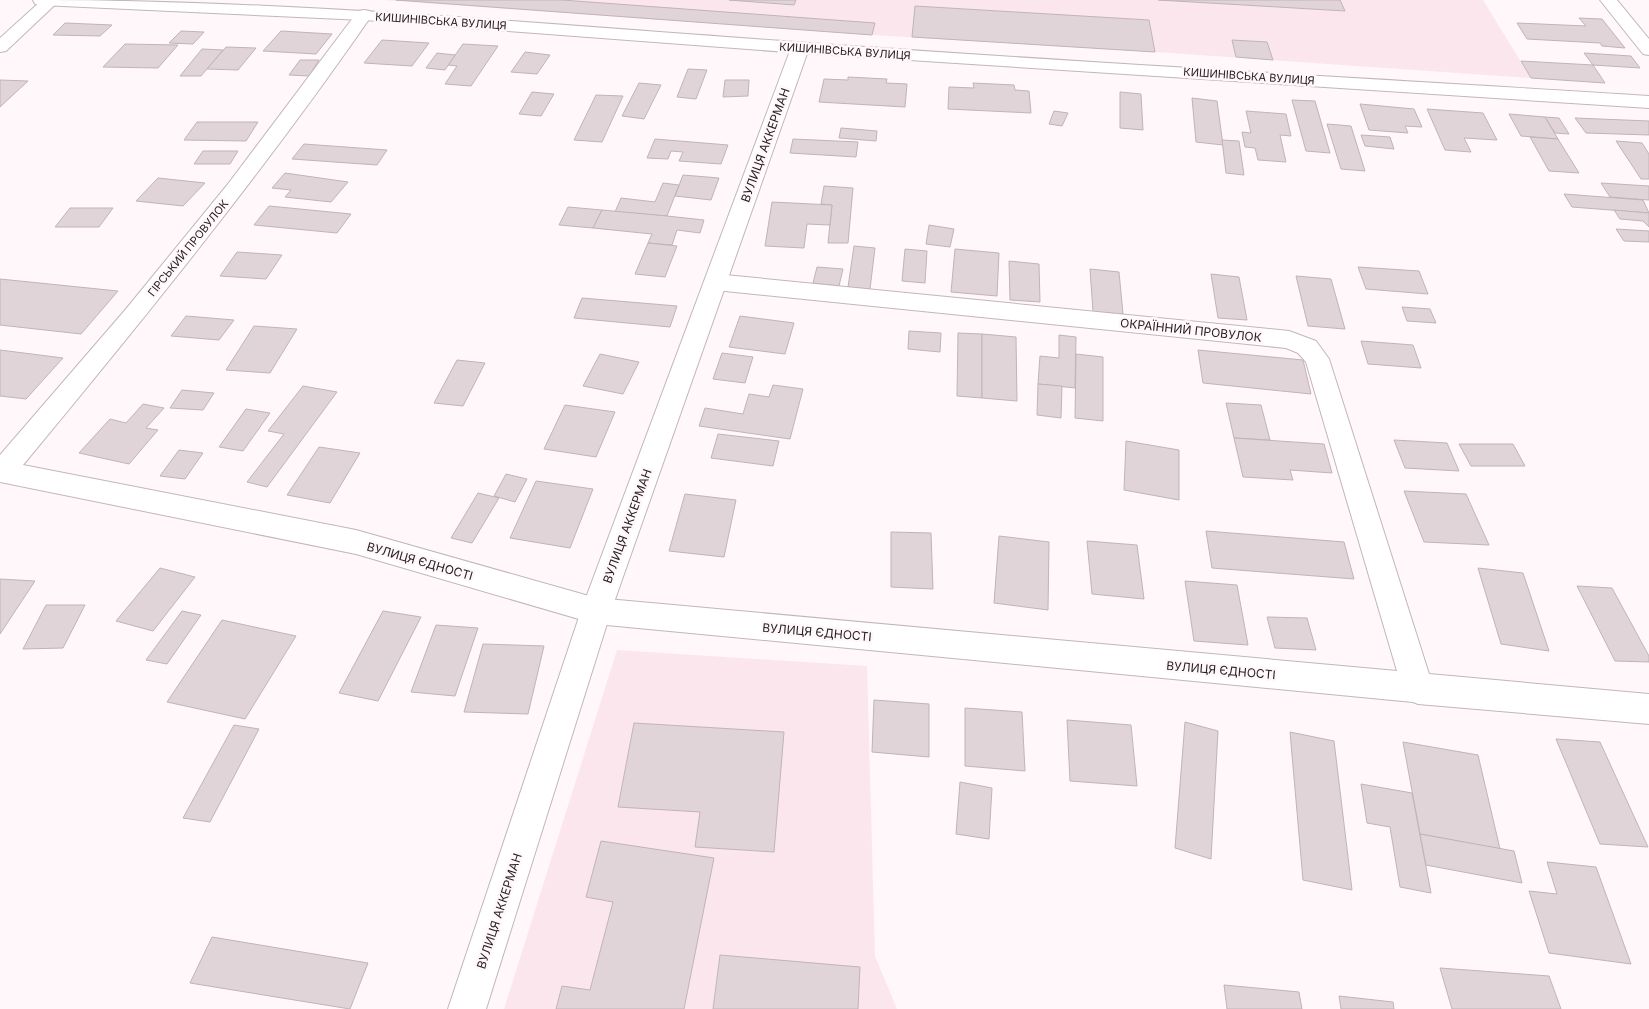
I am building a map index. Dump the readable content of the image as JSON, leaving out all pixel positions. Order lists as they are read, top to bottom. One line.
{"streets":{"street":["КИШИНІВСЬКА ВУЛИЦЯ","ВУЛИЦЯ АККЕРМАН","ГІРСЬКИЙ ПРОВУЛОК","ОКРАЇННИЙ ПРОВУЛОК","ВУЛИЦЯ ЄДНОСТІ"]},"crossings":[["КИШИНІВСЬКА ВУЛИЦЯ","ВУЛИЦЯ АККЕРМАН"],["КИШИНІВСЬКА ВУЛИЦЯ","ГІРСЬКИЙ ПРОВУЛОК"],["ВУЛИЦЯ АККЕРМАН","ОКРАЇННИЙ ПРОВУЛОК"],["ВУЛИЦЯ АККЕРМАН","ВУЛИЦЯ ЄДНОСТІ"],["ГІРСЬКИЙ ПРОВУЛОК","ВУЛИЦЯ ЄДНОСТІ"],["ОКРАЇННИЙ ПРОВУЛОК","ВУЛИЦЯ ЄДНОСТІ"]]}
